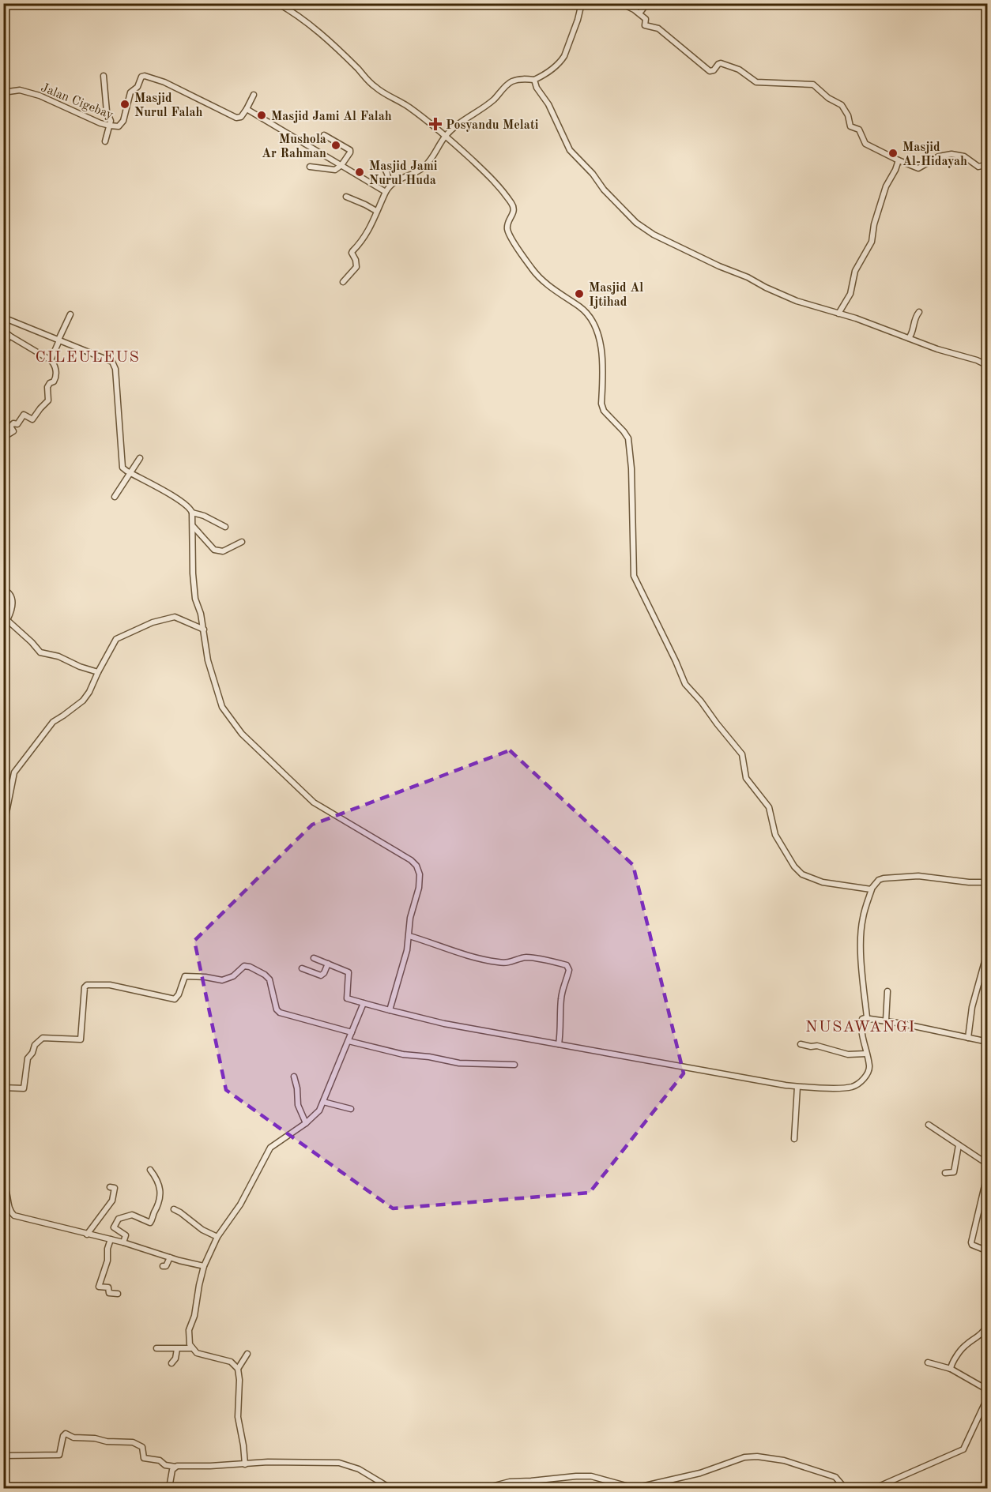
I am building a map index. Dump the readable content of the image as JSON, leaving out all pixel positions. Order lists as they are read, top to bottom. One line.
{"streets":{"street":["Jalan Cigebay"]},"districts":["CILEULEUS","NUSAWANGI"],"places":{"other":["Masjid Nurul Falah","Masjid Jami Al Falah","Mushola Ar Rahman","Masjid Al-Hidayah","Masjid Jami Nurul Huda","Masjid Al Ijtihad"],"health":["Posyandu Melati"]}}
